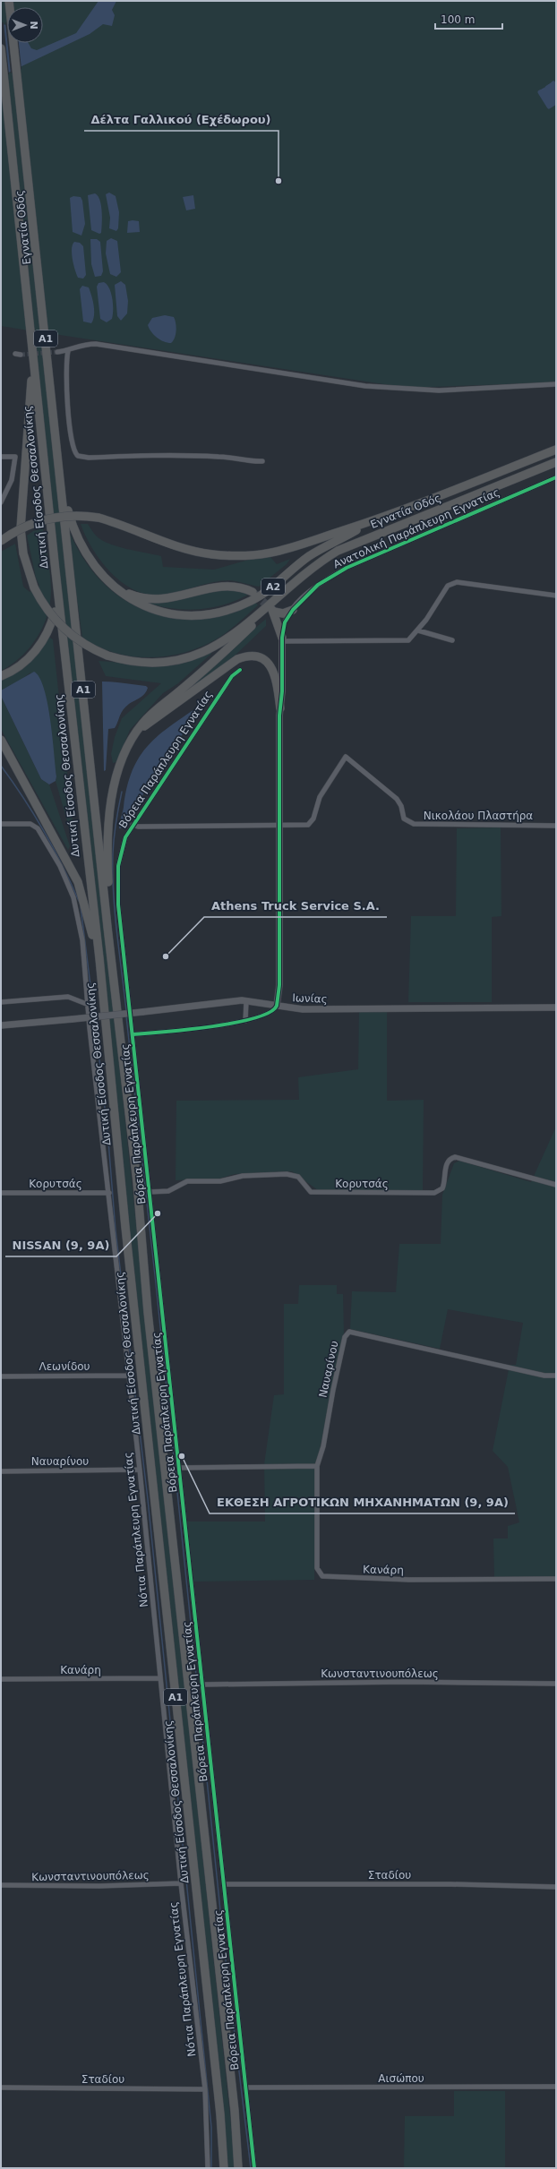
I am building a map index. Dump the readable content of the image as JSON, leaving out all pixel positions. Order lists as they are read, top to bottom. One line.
{"streets":{"highway":["Εγνατία Οδός","Α1","Δυτική Είσοδος Θεσσαλονίκης","Α2"],"street":["Ανατολική Παράπλευρη Εγνατίας","Βόρεια Παράπλευρη Εγνατίας","Νικολάου Πλαστήρα","Ιωνίας","Κορυτσάς","Λεωνίδου","Ναυαρίνου","Νότια Παράπλευρη Εγνατίας","Κανάρη","Κωνσταντινουπόλεως","Σταδίου","Αισώπου"]},"crossings":[["Εγνατία Οδός","Α1"],["Εγνατία Οδός","Δυτική Είσοδος Θεσσαλονίκης"],["Εγνατία Οδός","Α2"],["Α1","Α2"],["Δυτική Είσοδος Θεσσαλονίκης","Α2"],["Βόρεια Παράπλευρη Εγνατίας","Κορυτσάς"],["Βόρεια Παράπλευρη Εγνατίας","Κωνσταντινουπόλεως"],["Βόρεια Παράπλευρη Εγνατίας","Σταδίου"],["Βόρεια Παράπλευρη Εγνατίας","Αισώπου"],["Κορυτσάς","Νότια Παράπλευρη Εγνατίας"],["Λεωνίδου","Νότια Παράπλευρη Εγνατίας"],["Ναυαρίνου","Νότια Παράπλευρη Εγνατίας"],["Ναυαρίνου","Κανάρη"],["Νότια Παράπλευρη Εγνατίας","Κανάρη"],["Νότια Παράπλευρη Εγνατίας","Κωνσταντινουπόλεως"],["Νότια Παράπλευρη Εγνατίας","Σταδίου"]],"places":["Δέλτα Γαλλικού (Εχέδωρου)","Athens Truck Service S.A.","NISSAN (9, 9Α)","ΕΚΘΕΣΗ ΑΓΡΟΤΙΚΩΝ ΜΗΧΑΝΗΜΑΤΩΝ (9, 9Α)"],"scale_bar":"100 m","north":"right"}
